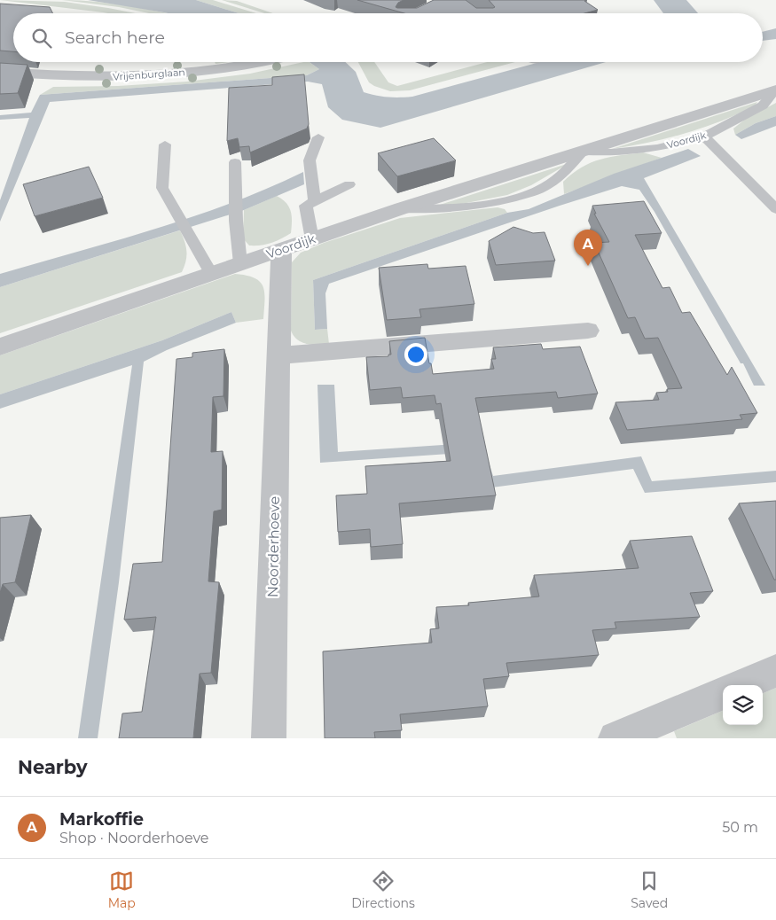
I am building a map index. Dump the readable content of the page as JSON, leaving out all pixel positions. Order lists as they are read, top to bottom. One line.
{"streets":{"street":["Vrijenburglaan","Voordijk","Noorderhoeve"]},"crossings":[["Voordijk","Noorderhoeve"]],"page":{"search":"Search here","pins":"A","heading":"Nearby","list":[{"mark":"A","name":"Markoffie","note":"Shop · Noorderhoeve","value":"50 m"}],"nav":["Map","Directions","Saved"]}}
